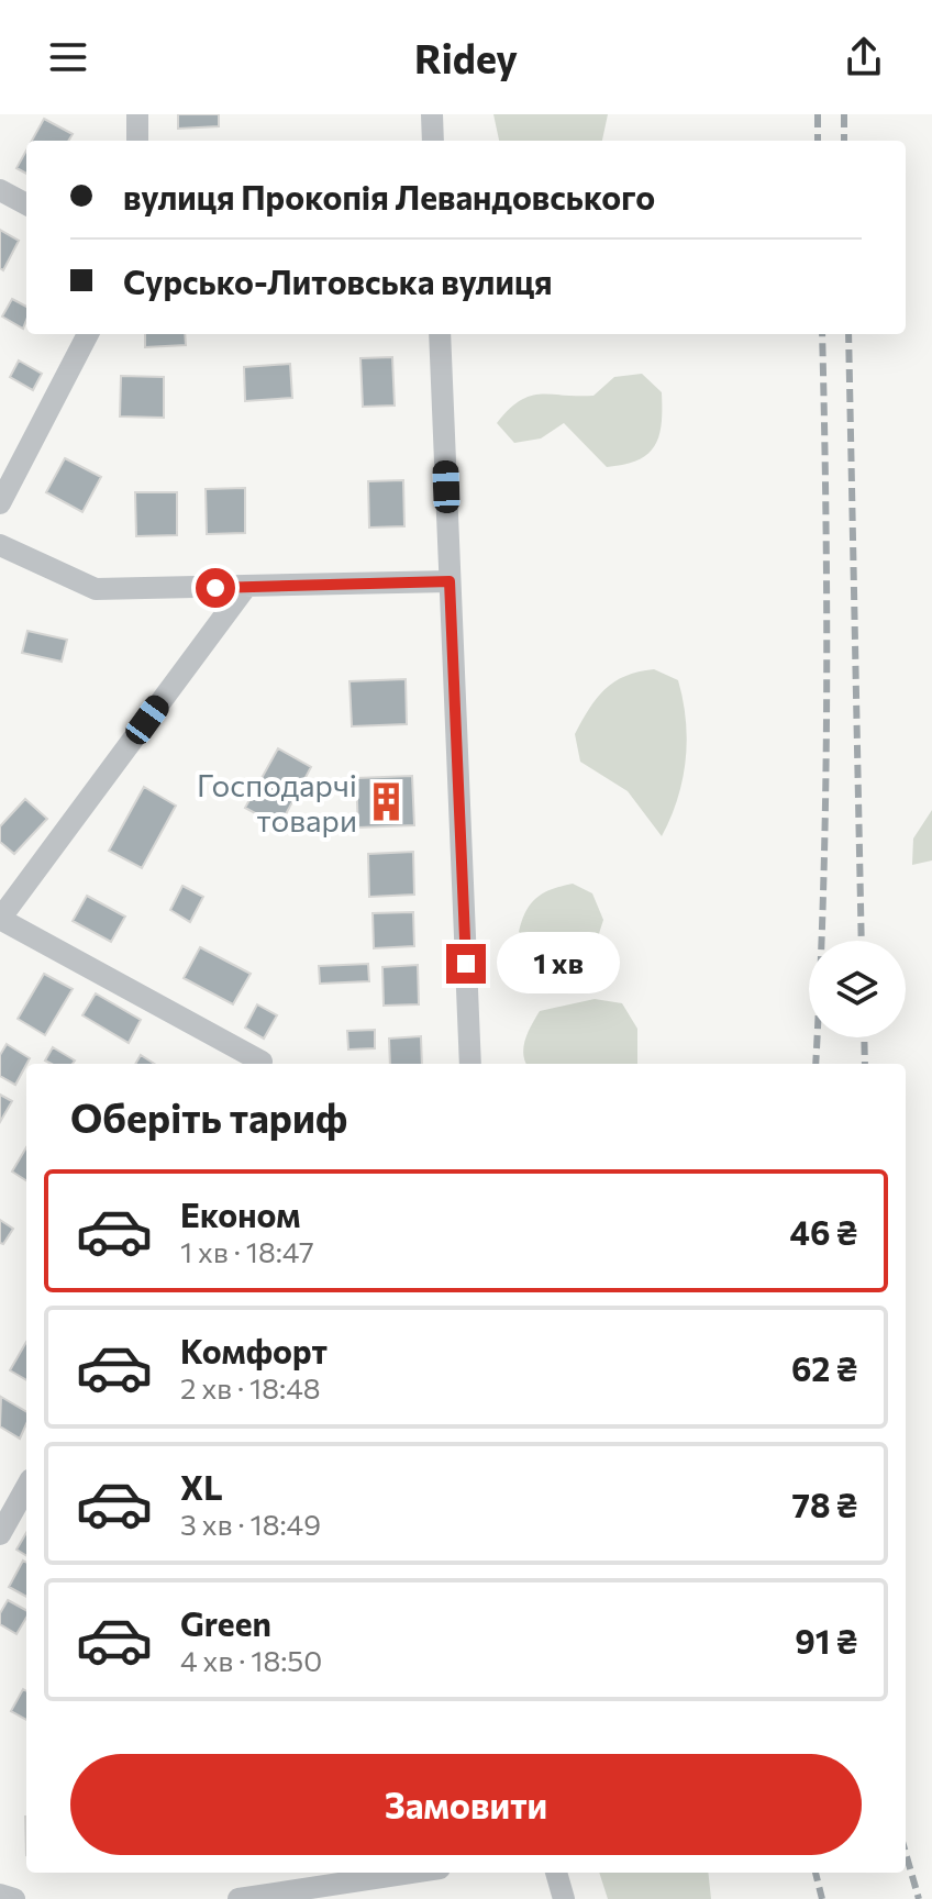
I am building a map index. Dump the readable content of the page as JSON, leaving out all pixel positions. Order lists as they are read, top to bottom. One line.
{"places":{"building":["Господарчі товари"]},"page":{"header":"Ridey","banner":["вулиця Прокопія Левандовського","Сурсько-Литовська вулиця"],"bubble":"1 хв","heading":"Оберіть тариф","list":[{"name":"Економ","note":"1 хв · 18:47","value":"46 ₴"},{"name":"Комфорт","note":"2 хв · 18:48","value":"62 ₴"},{"name":"XL","note":"3 хв · 18:49","value":"78 ₴"},{"name":"Green","note":"4 хв · 18:50","value":"91 ₴"}],"buttons":"Замовити"}}
